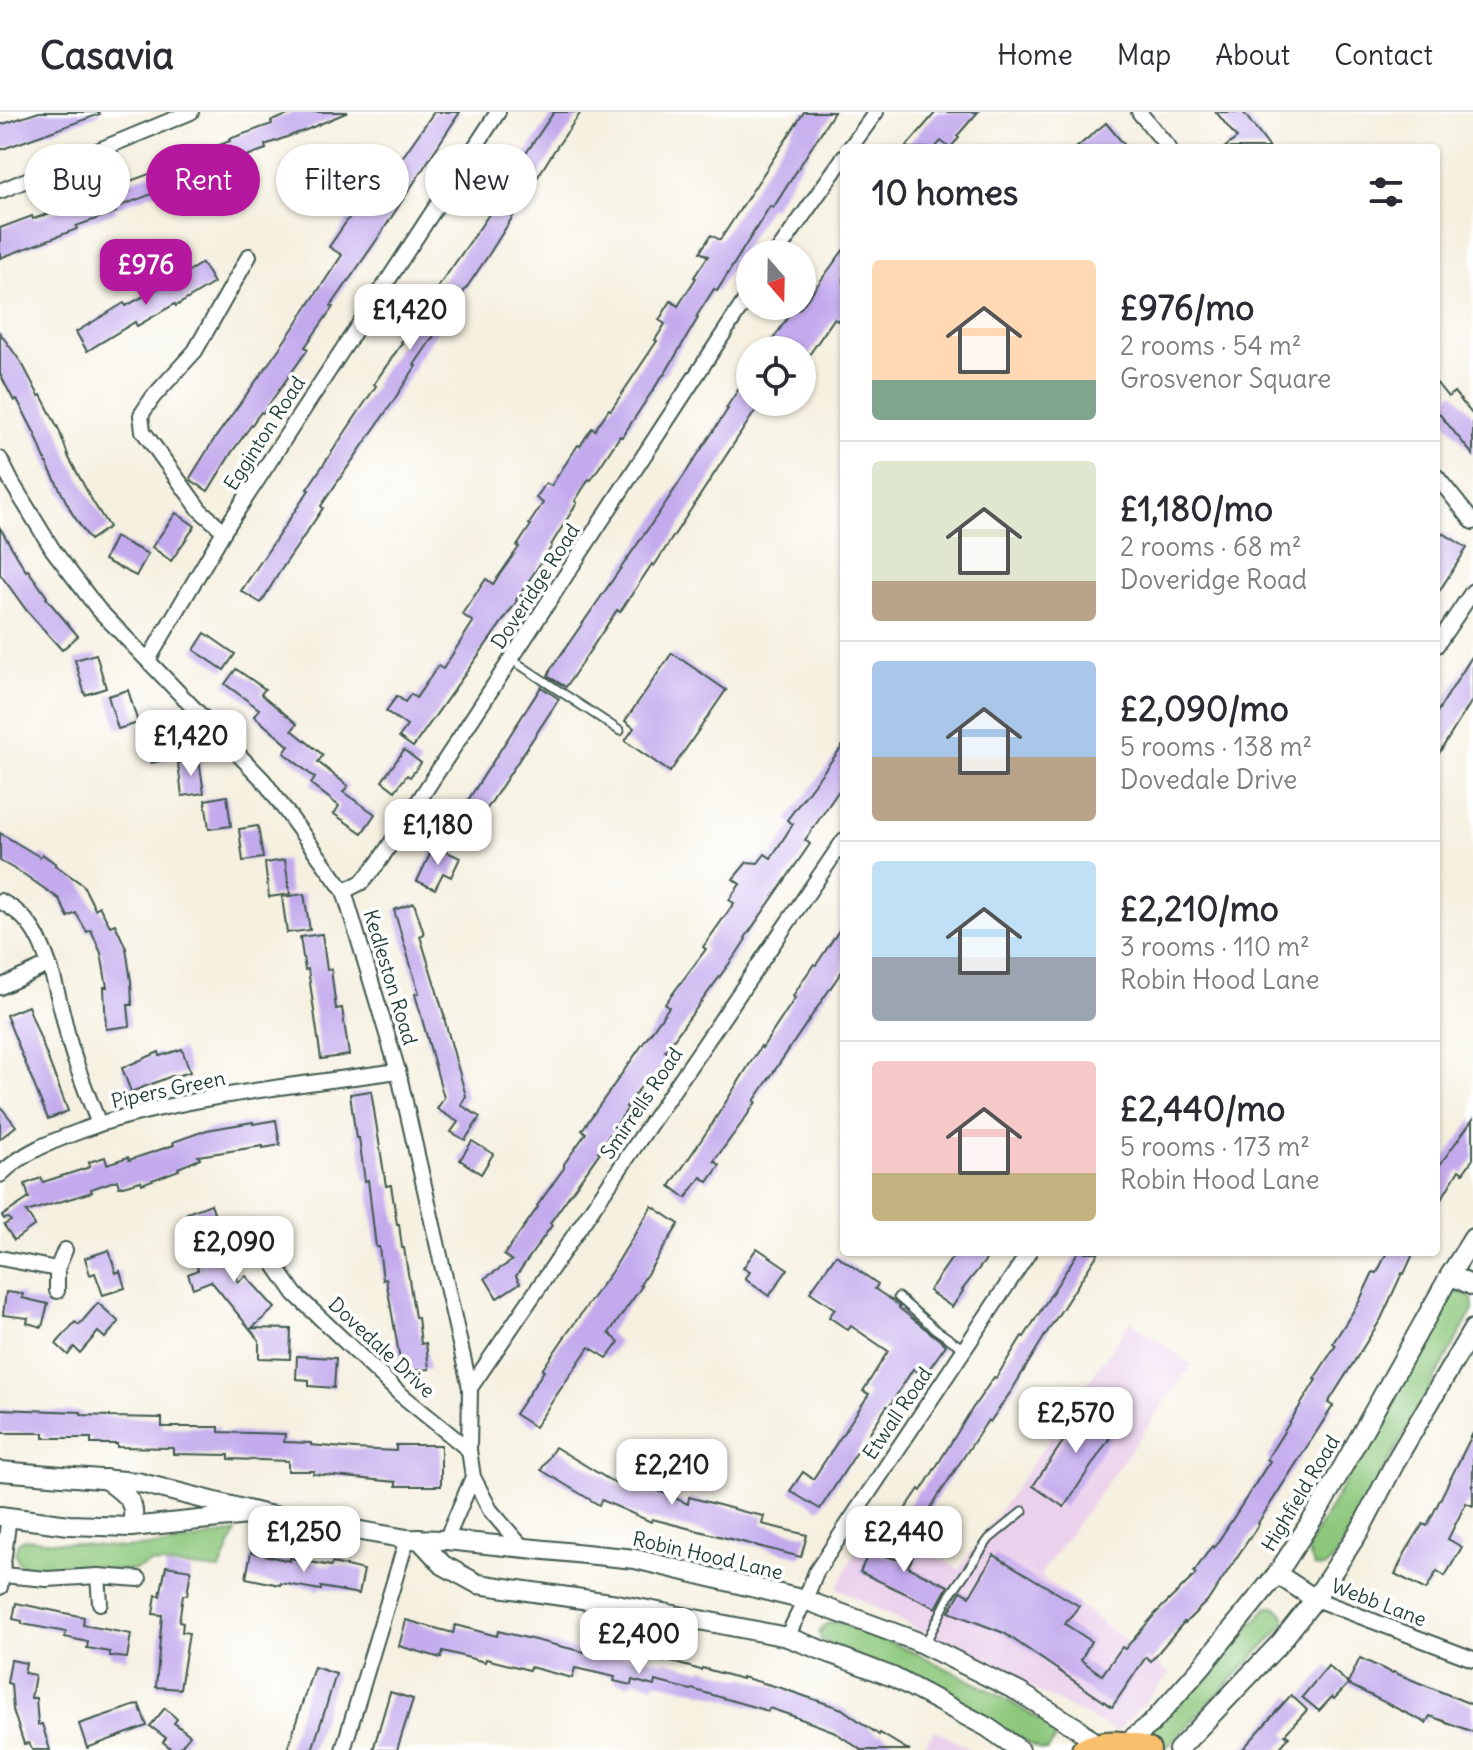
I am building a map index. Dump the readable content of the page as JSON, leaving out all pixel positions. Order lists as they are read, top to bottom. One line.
{"streets":{"street":["Egginton Road","Doveridge Road","Kedleston Road","Pipers Green","Smirrells Road","Dovedale Drive","Etwall Road","Highfield Road","Robin Hood Lane","Webb Lane"]},"crossings":[["Egginton Road","Kedleston Road"],["Doveridge Road","Kedleston Road"],["Kedleston Road","Pipers Green"],["Kedleston Road","Smirrells Road"],["Kedleston Road","Dovedale Drive"],["Kedleston Road","Robin Hood Lane"],["Etwall Road","Robin Hood Lane"]],"north":"bottom","page":{"header":"Casavia","nav":["Home","Map","About","Contact"],"chip":["Buy","Rent","Filters","New"],"heading":"10 homes","price":["£976","£1,420","£1,420","£1,180","£2,090","£2,570","£2,210","£1,250","£2,440","£2,400"],"list":[{"name":"£976/mo","note":"2 rooms · 54 m² · Grosvenor Square"},{"name":"£1,180/mo","note":"2 rooms · 68 m² · Doveridge Road"},{"name":"£2,090/mo","note":"5 rooms · 138 m² · Dovedale Drive"},{"name":"£2,210/mo","note":"3 rooms · 110 m² · Robin Hood Lane"},{"name":"£2,440/mo","note":"5 rooms · 173 m² · Robin Hood Lane"}]}}
